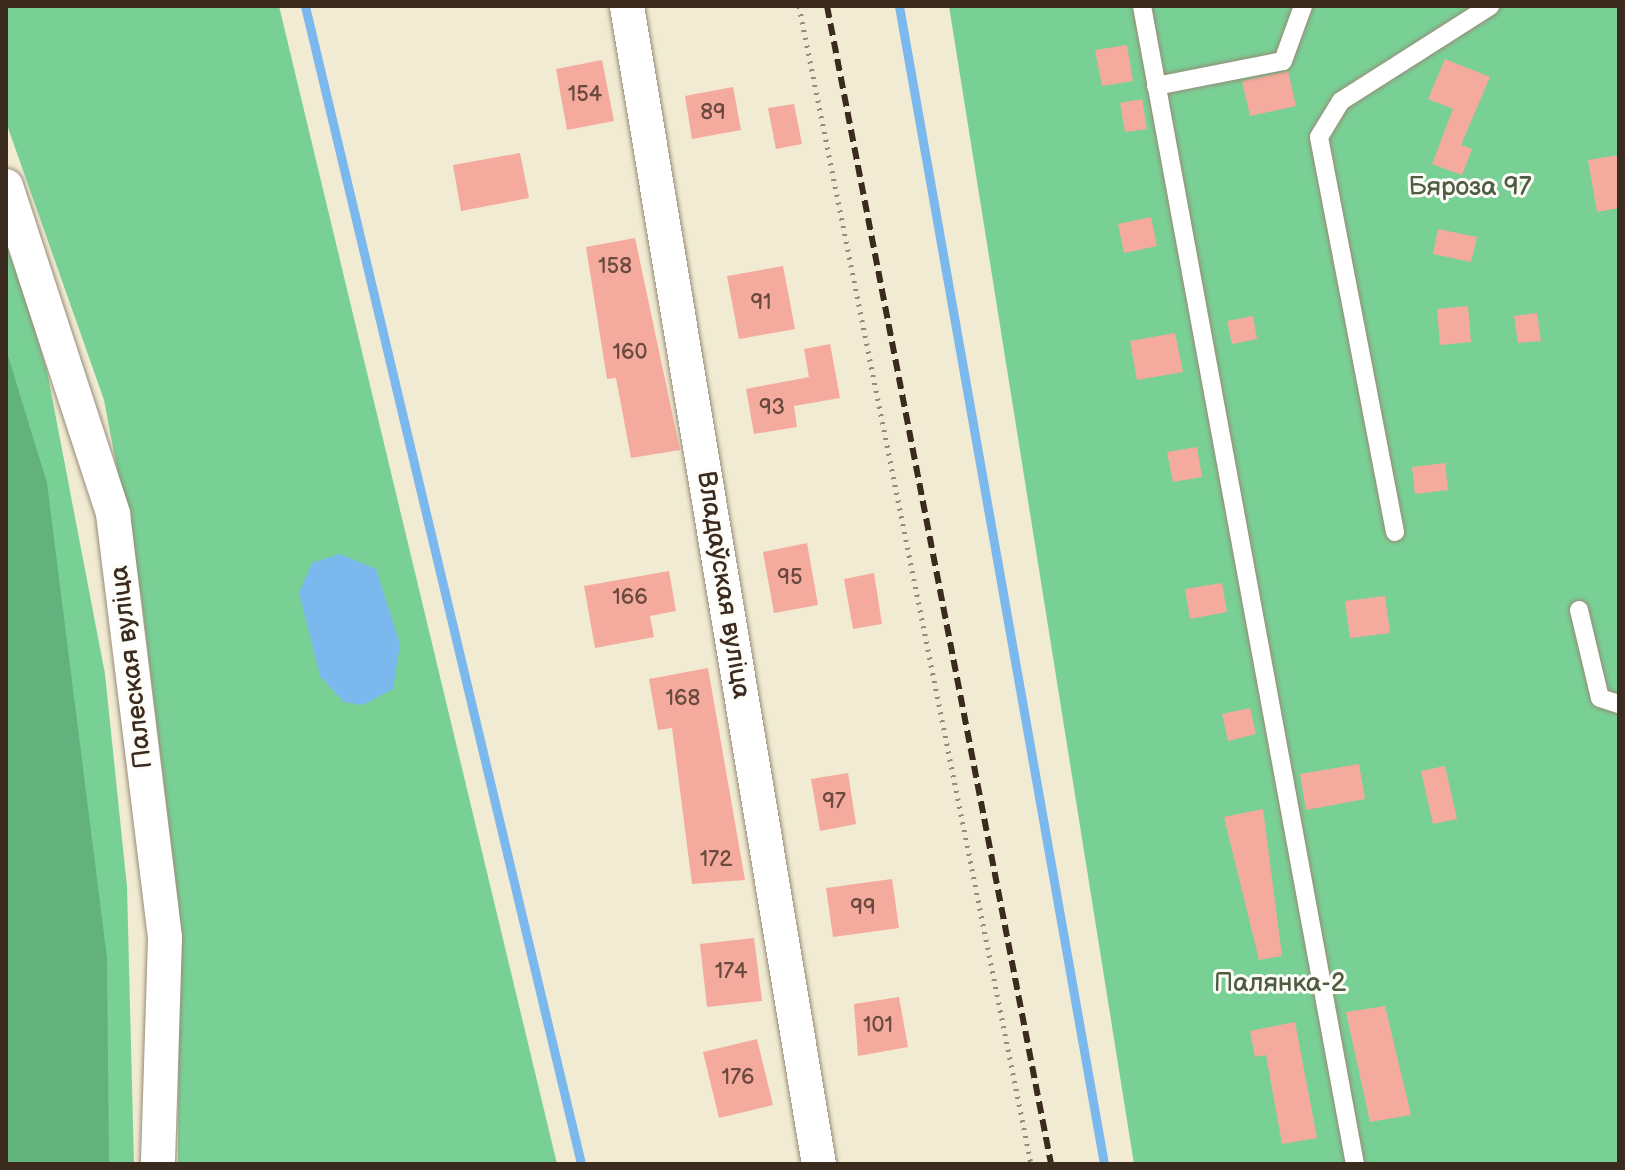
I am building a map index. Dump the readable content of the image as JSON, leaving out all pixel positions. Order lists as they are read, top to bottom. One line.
{"streets":{"street":["Владаўская вуліца","Палеская вуліца"]},"parks":["Бяроза 97","Палянка-2"],"house_numbers":["154","89","158","91","160","93","95","166","168","97","172","99","174","101","176"]}
